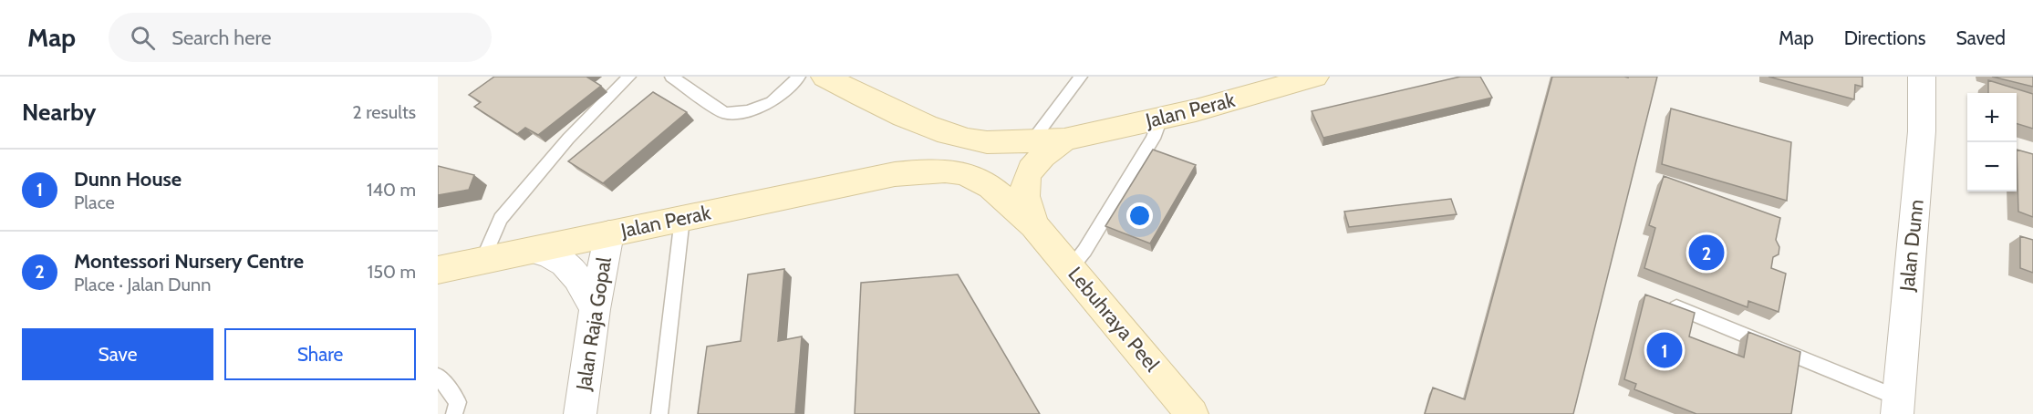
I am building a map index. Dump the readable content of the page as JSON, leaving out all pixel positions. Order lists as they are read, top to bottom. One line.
{"streets":{"main road":["Jalan Perak","Lebuhraya Peel"],"street":["Jalan Dunn","Jalan Raja Gopal"]},"crossings":[["Jalan Perak","Lebuhraya Peel"],["Jalan Perak","Jalan Raja Gopal"]],"page":{"header":"Map","search":"Search here","nav":["Map","Directions","Saved"],"heading":["Nearby","2 results"],"map_buttons":["+","−"],"list":[{"mark":"1","name":"Dunn House","note":"Place","value":"140 m"},{"mark":"2","name":"Montessori Nursery Centre","note":"Place · Jalan Dunn","value":"150 m"}],"pins":["2","1"],"buttons":["Save","Share"]}}
